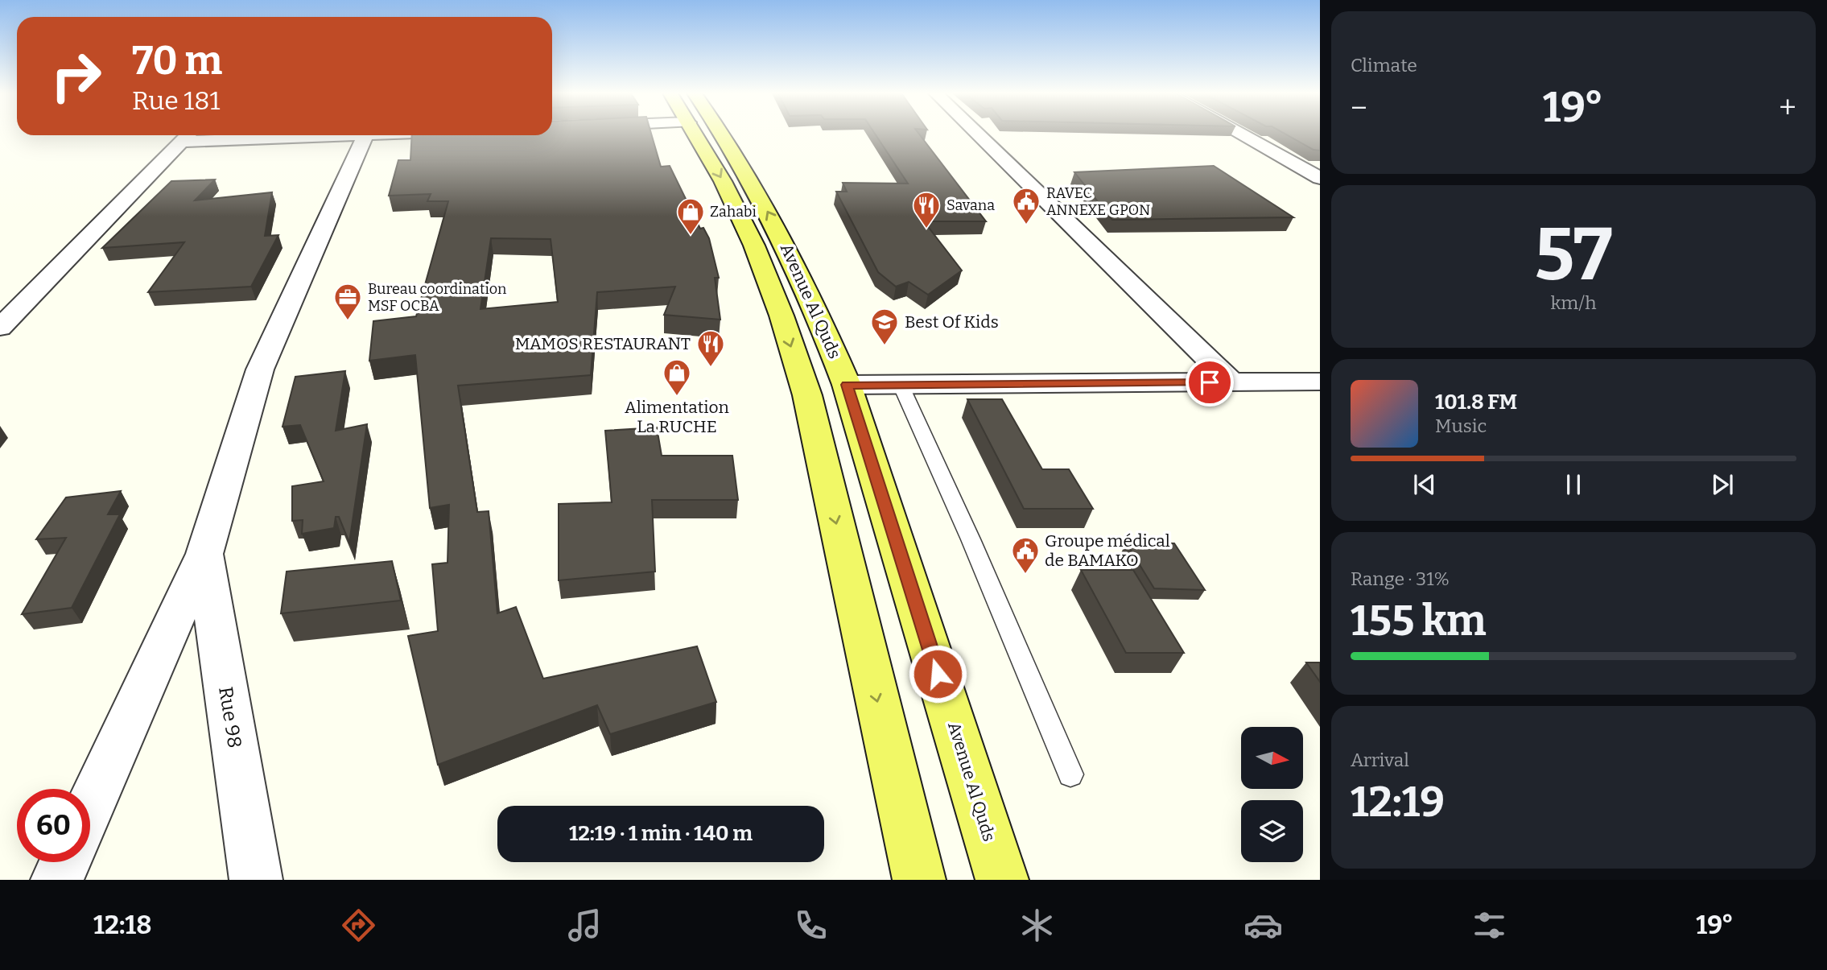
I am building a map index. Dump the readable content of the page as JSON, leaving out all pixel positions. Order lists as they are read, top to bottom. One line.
{"streets":{"main road":["Avenue Al Quds"],"street":["Rue 98"]},"places":{"public building":["RAVEC ANNEXE GPON","Groupe médical de BAMAKO"],"restaurant":["Savana","MAMOS RESTAURANT"],"shop":["Zahabi","Alimentation La RUCHE"],"office":["Bureau coordination MSF OCBA"],"school or university":["Best Of Kids"]},"north":"right","page":{"tile":["Climate",["57","km/h"],["Range · 31%","155 km"],["Arrival","12:19"]],"turn":["70 m","Rue 181"],"heat":["−","19°","+"],"song":["101.8 FM","Music"],"limit":"60","trip":"12:19 · 1 min · 140 m","tabs":["12:18","19°"]}}
